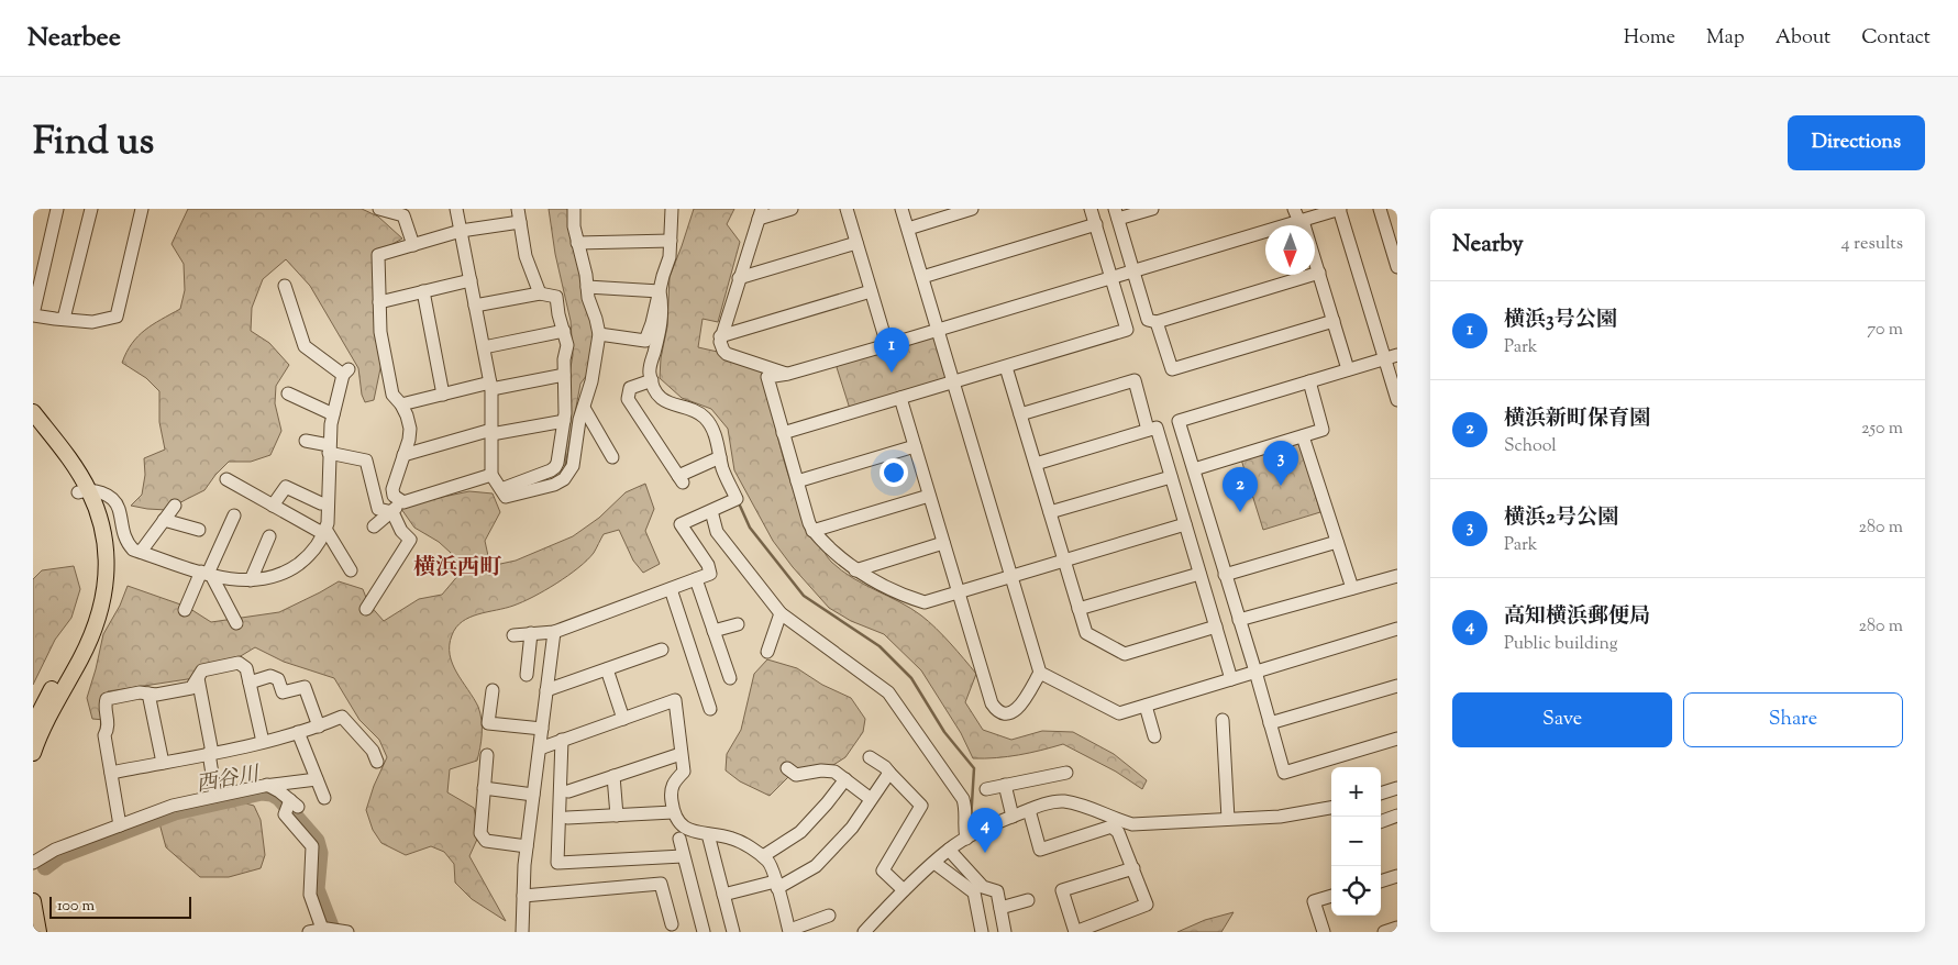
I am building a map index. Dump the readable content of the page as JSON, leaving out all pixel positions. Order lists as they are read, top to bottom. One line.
{"districts":["横浜西町"],"water":["西谷川"],"scale_bar":"100 m","north":"bottom","page":{"header":"Nearbee","nav":["Home","Map","About","Contact"],"title":"Find us","buttons":["Directions",["Save","Share"]],"heading":["Nearby","4 results"],"list":[{"mark":"1","name":"横浜3号公園","note":"Park","value":"70 m"},{"mark":"2","name":"横浜新町保育園","note":"School","value":"250 m"},{"mark":"3","name":"横浜2号公園","note":"Park","value":"280 m"},{"mark":"4","name":"高知横浜郵便局","note":"Public building","value":"280 m"}],"pins":["1","3","2","4"],"map_buttons":["+","−"],"scale":"100 m"}}
